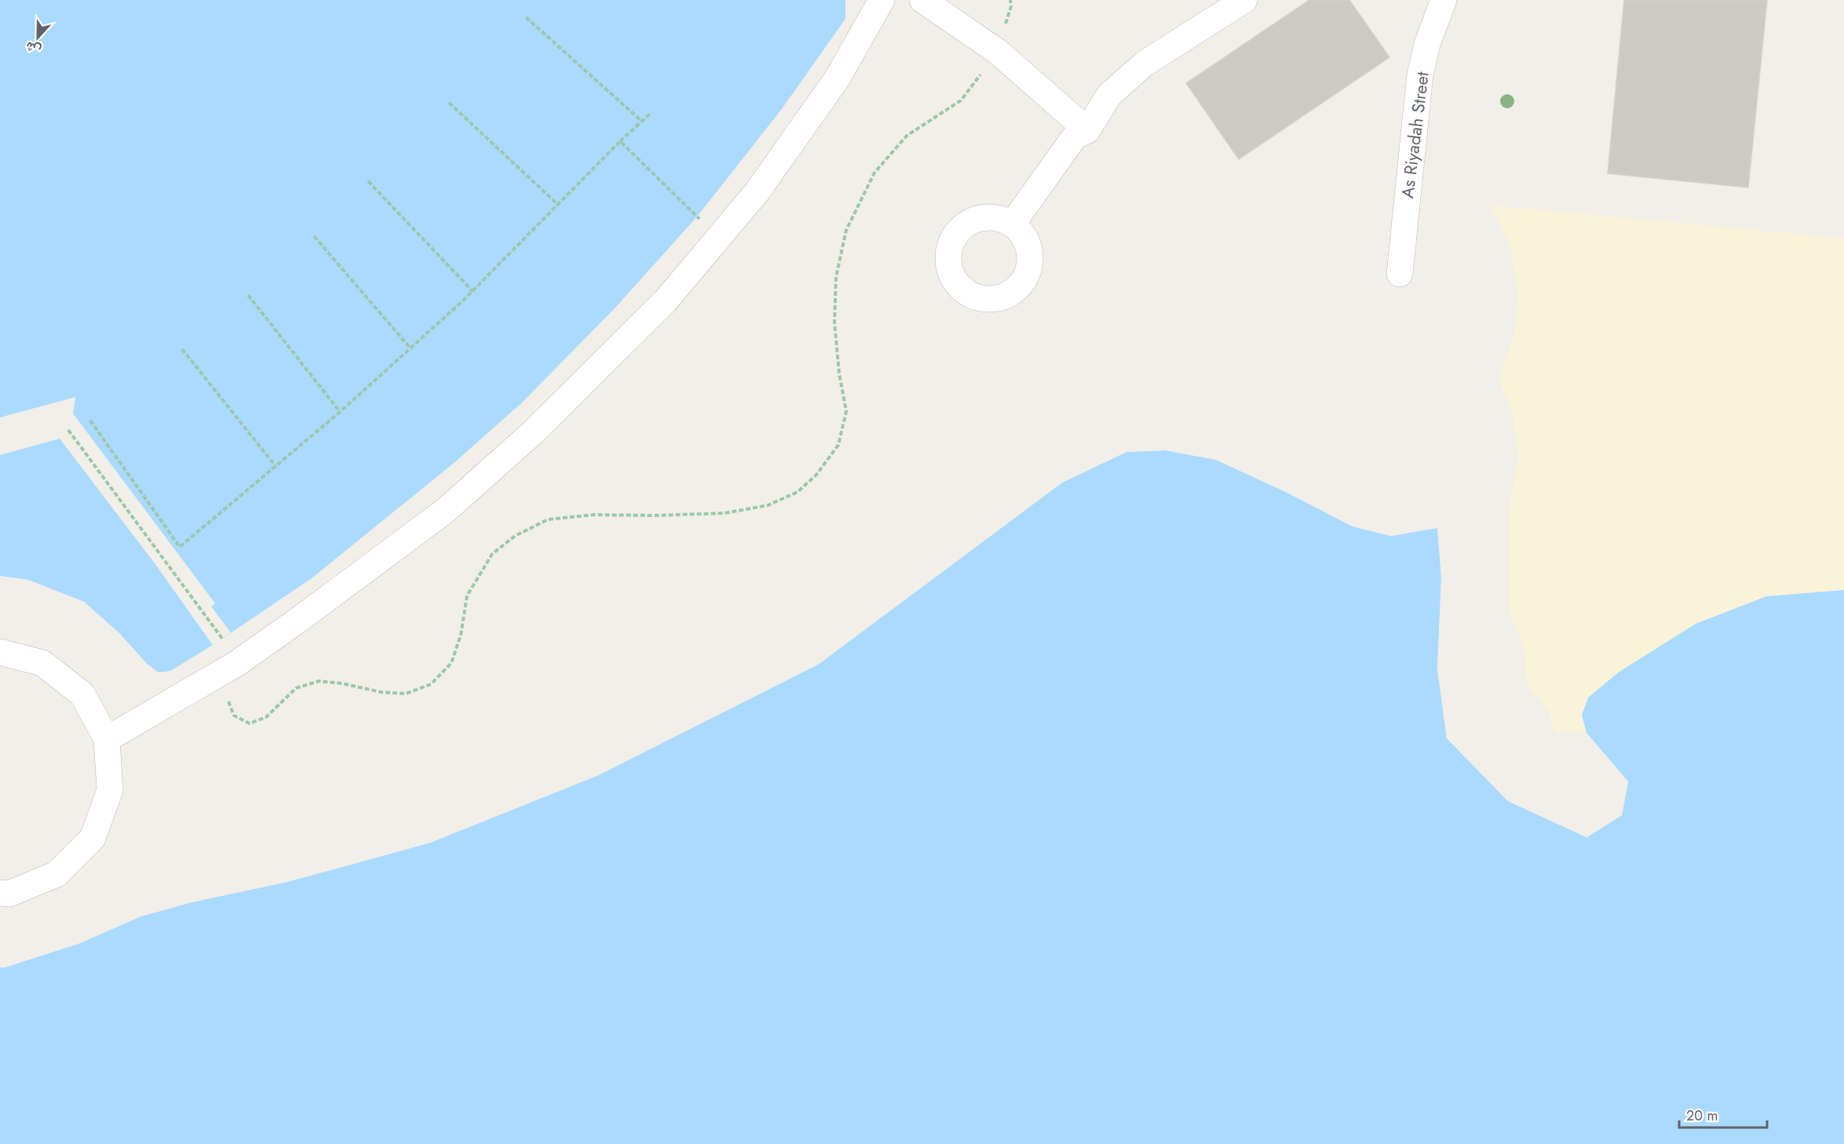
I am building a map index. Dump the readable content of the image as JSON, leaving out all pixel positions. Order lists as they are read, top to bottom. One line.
{"streets":{"street":["As Riyadah Street"]},"scale_bar":"20 m","north":"bottom"}
